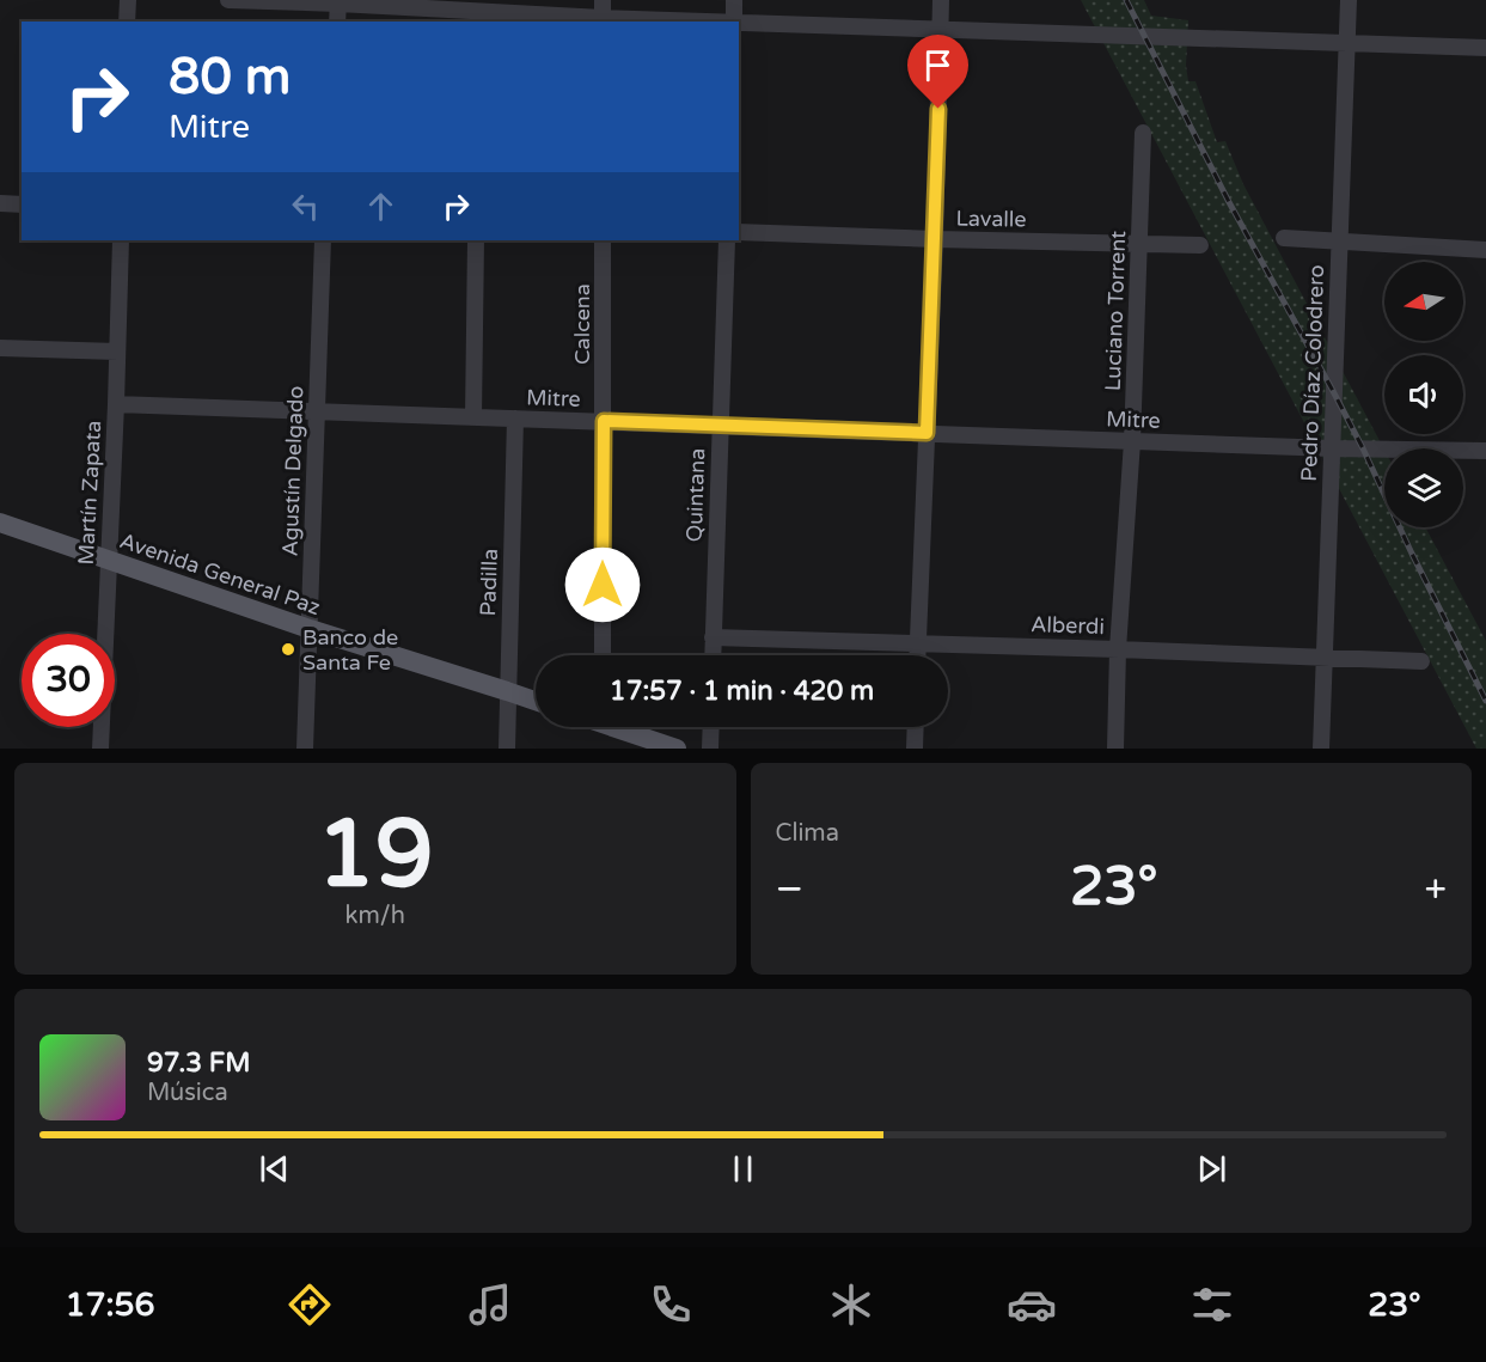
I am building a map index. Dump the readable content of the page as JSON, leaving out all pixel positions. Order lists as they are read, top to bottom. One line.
{"streets":{"main road":["Avenida General Paz"],"street":["Lavalle","Luciano Torrent","Calcena","Pedro Díaz Colodrero","Mitre","Agustín Delgado","Martín Zapata","Quintana","Padilla","Alberdi"]},"crossings":[["Lavalle","Luciano Torrent"],["Luciano Torrent","Mitre"],["Luciano Torrent","Alberdi"],["Calcena","Mitre"],["Pedro Díaz Colodrero","Mitre"],["Pedro Díaz Colodrero","Alberdi"],["Mitre","Agustín Delgado"],["Mitre","Martín Zapata"],["Mitre","Quintana"],["Mitre","Padilla"],["Agustín Delgado","Avenida General Paz"],["Martín Zapata","Avenida General Paz"],["Quintana","Alberdi"],["Avenida General Paz","Padilla"]],"places":["Banco de Santa Fe"],"north":"left","page":{"turn":["80 m","Mitre"],"limit":"30","trip":"17:57 · 1 min · 420 m","tile":[["19","km/h"],"Clima"],"heat":["−","23°","+"],"song":["97.3 FM","Música"],"tabs":["17:56","23°"]}}
